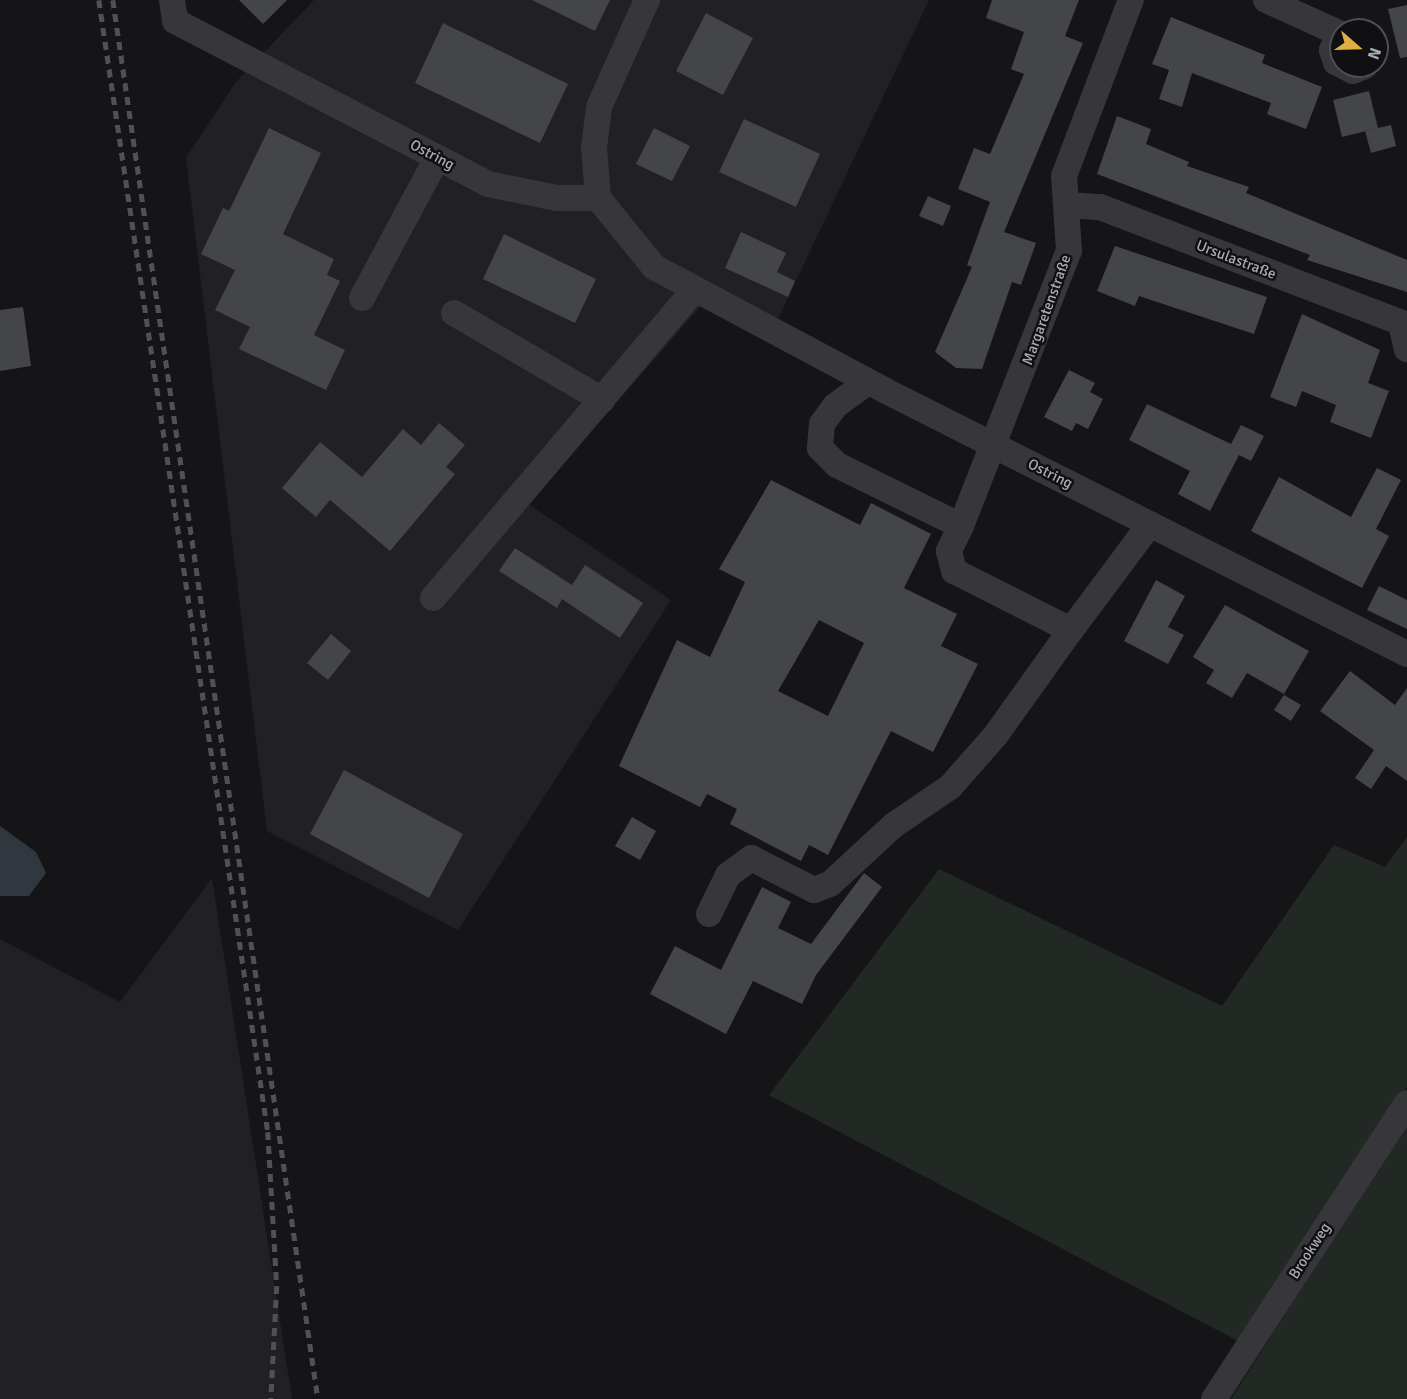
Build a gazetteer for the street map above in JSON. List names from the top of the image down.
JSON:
{
  "streets": {
    "street": [
      "Ostring",
      "Ursulastraße",
      "Margaretenstraße",
      "Brookweg"
    ]
  },
  "crossings": [
    ["Ostring", "Margaretenstraße"],
    ["Ursulastraße", "Margaretenstraße"]
  ],
  "north": "right"
}
